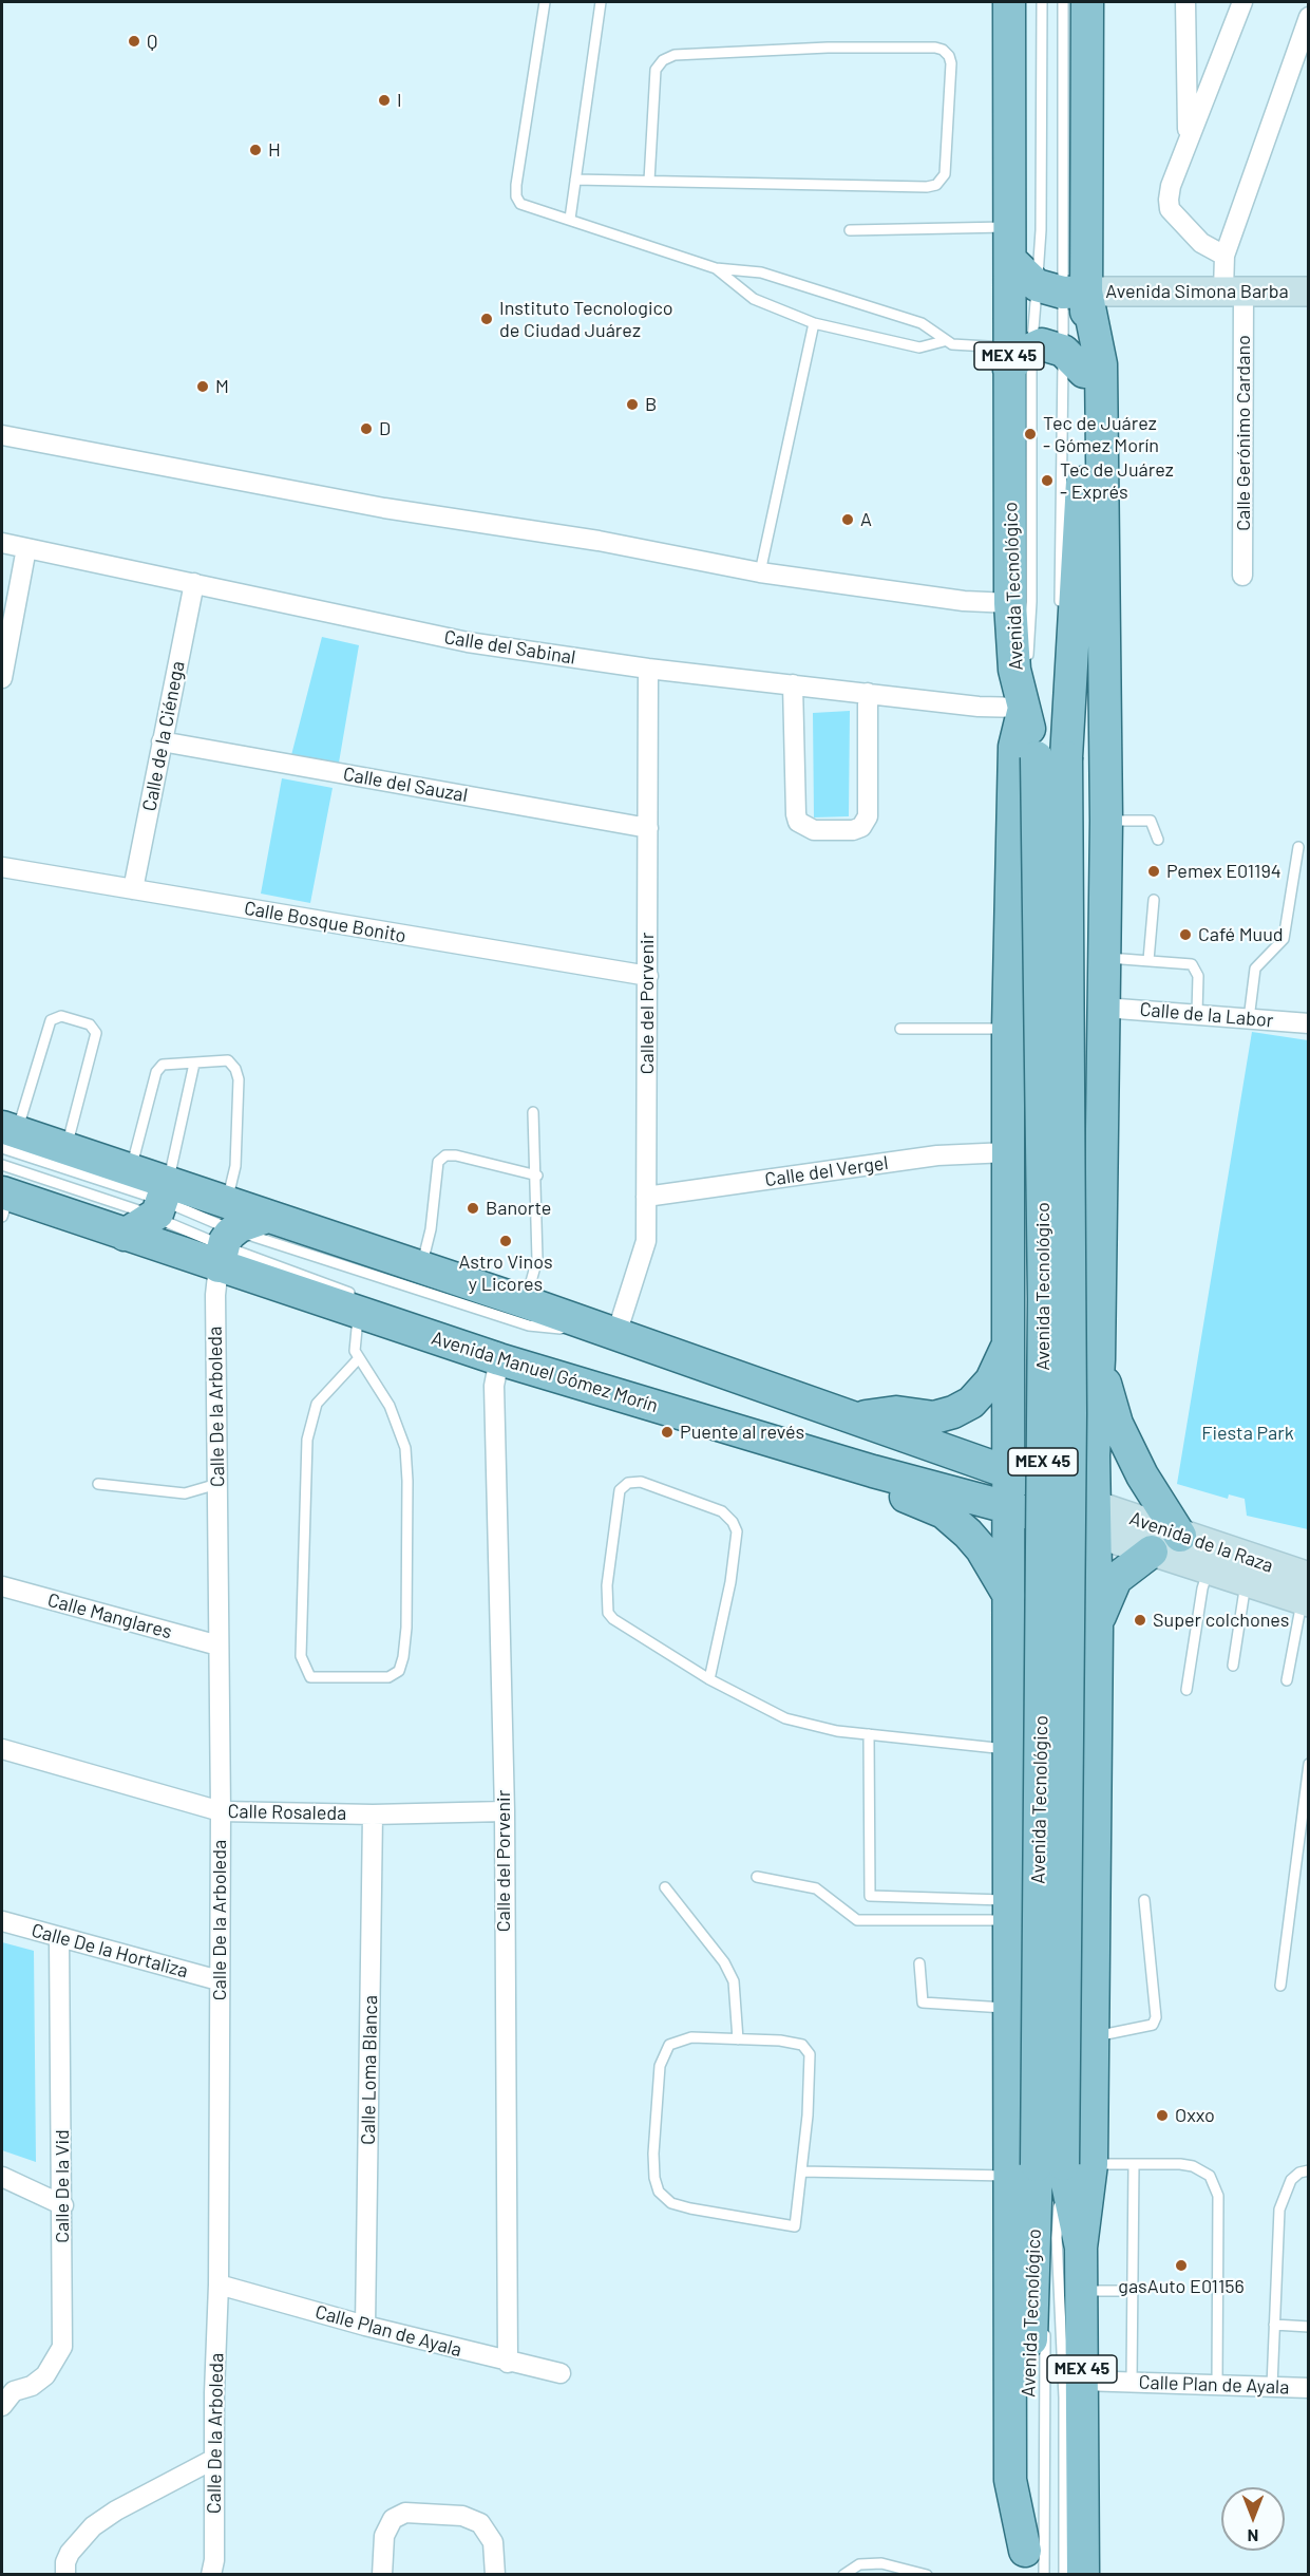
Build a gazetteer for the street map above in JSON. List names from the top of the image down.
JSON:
{
  "streets": {
    "main road": [
      "Avenida Simona Barba",
      "MEX 45",
      "Avenida Tecnológico",
      "Avenida Manuel Gómez Morín",
      "Avenida de la Raza"
    ],
    "street": [
      "Calle Gerónimo Cardano",
      "Calle del Sabinal",
      "Calle de la Ciénega",
      "Calle del Sauzal",
      "Calle Bosque Bonito",
      "Calle del Porvenir",
      "Calle de la Labor",
      "Calle del Vergel",
      "Calle De la Arboleda",
      "Calle Manglares",
      "Calle Rosaleda",
      "Calle De la Hortaliza",
      "Calle Loma Blanca",
      "Calle De la Vid",
      "Calle Plan de Ayala"
    ]
  },
  "crossings": [
    ["Avenida Simona Barba", "Calle Gerónimo Cardano"],
    ["Avenida Simona Barba", "Avenida Tecnológico"],
    ["Avenida Tecnológico", "Calle del Sabinal"],
    ["Avenida Tecnológico", "Calle Plan de Ayala"],
    ["Calle del Sabinal", "Calle de la Ciénega"],
    ["Calle del Sabinal", "Calle del Porvenir"],
    ["Calle de la Ciénega", "Calle del Sauzal"],
    ["Calle de la Ciénega", "Calle Bosque Bonito"],
    ["Calle del Sauzal", "Calle del Porvenir"],
    ["Calle Bosque Bonito", "Calle del Porvenir"],
    ["Calle del Porvenir", "Calle del Vergel"],
    ["Calle del Porvenir", "Avenida Manuel Gómez Morín"],
    ["Calle del Porvenir", "Calle Rosaleda"],
    ["Calle del Porvenir", "Calle Plan de Ayala"],
    ["Avenida Manuel Gómez Morín", "Calle De la Arboleda"],
    ["Avenida Manuel Gómez Morín", "Avenida de la Raza"],
    ["Calle De la Arboleda", "Calle Manglares"],
    ["Calle De la Arboleda", "Calle Rosaleda"],
    ["Calle De la Arboleda", "Calle De la Hortaliza"],
    ["Calle De la Arboleda", "Calle Plan de Ayala"],
    ["Calle Rosaleda", "Calle Loma Blanca"],
    ["Calle De la Hortaliza", "Calle De la Vid"],
    ["Calle Loma Blanca", "Calle Plan de Ayala"]
  ],
  "parks": ["Fiesta Park"],
  "places": [
    "Q",
    "I",
    "H",
    "Instituto Tecnologico de Ciudad Juárez",
    "M",
    "B",
    "D",
    "Tec de Juárez - Gómez Morín",
    "Tec de Juárez - Exprés",
    "A",
    "Pemex E01194",
    "Café Muud",
    "Banorte",
    "Astro Vinos y Licores",
    "Puente al revés",
    "Super colchones",
    "Oxxo",
    "gasAuto E01156"
  ],
  "north": "bottom"
}
